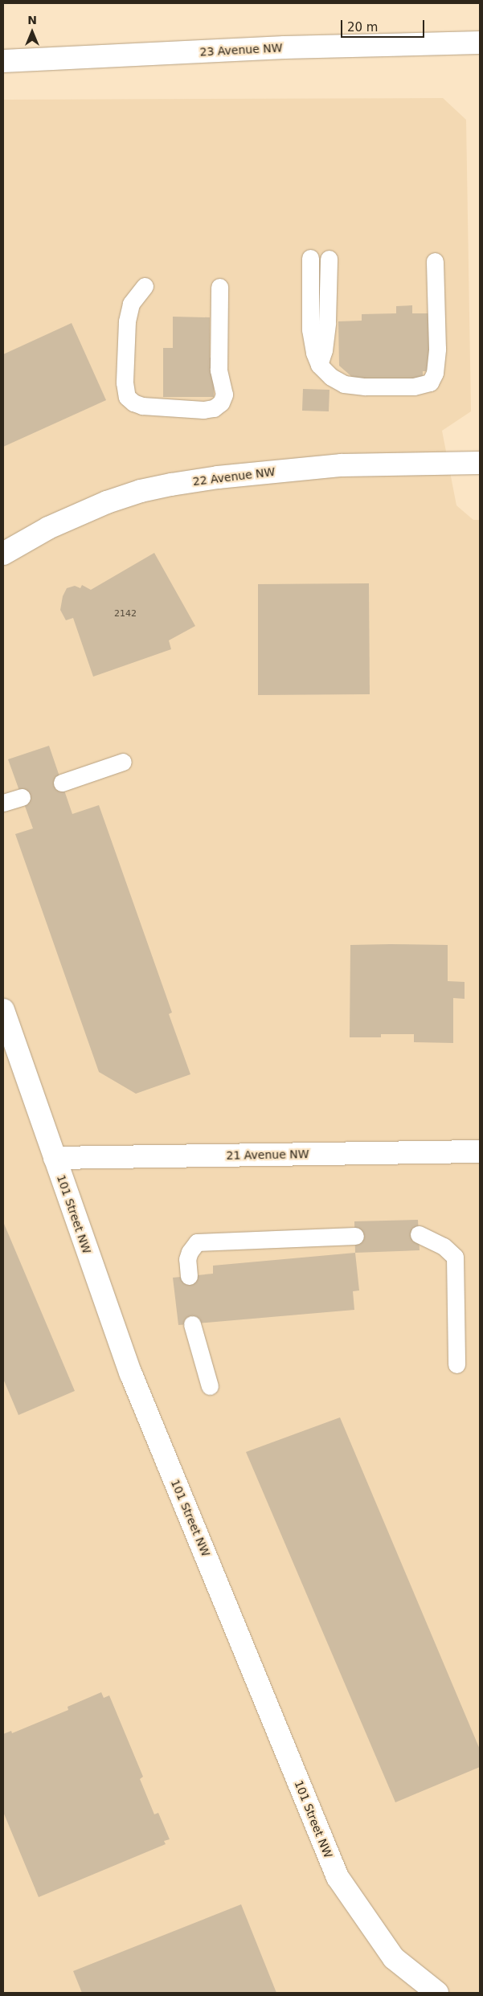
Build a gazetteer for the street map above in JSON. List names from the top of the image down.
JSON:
{
  "streets": {
    "street": [
      "23 Avenue NW",
      "22 Avenue NW",
      "21 Avenue NW",
      "101 Street NW"
    ]
  },
  "crossings": [
    ["21 Avenue NW", "101 Street NW"]
  ],
  "house_numbers": ["2142"],
  "scale_bar": "20 m",
  "north": "top"
}
